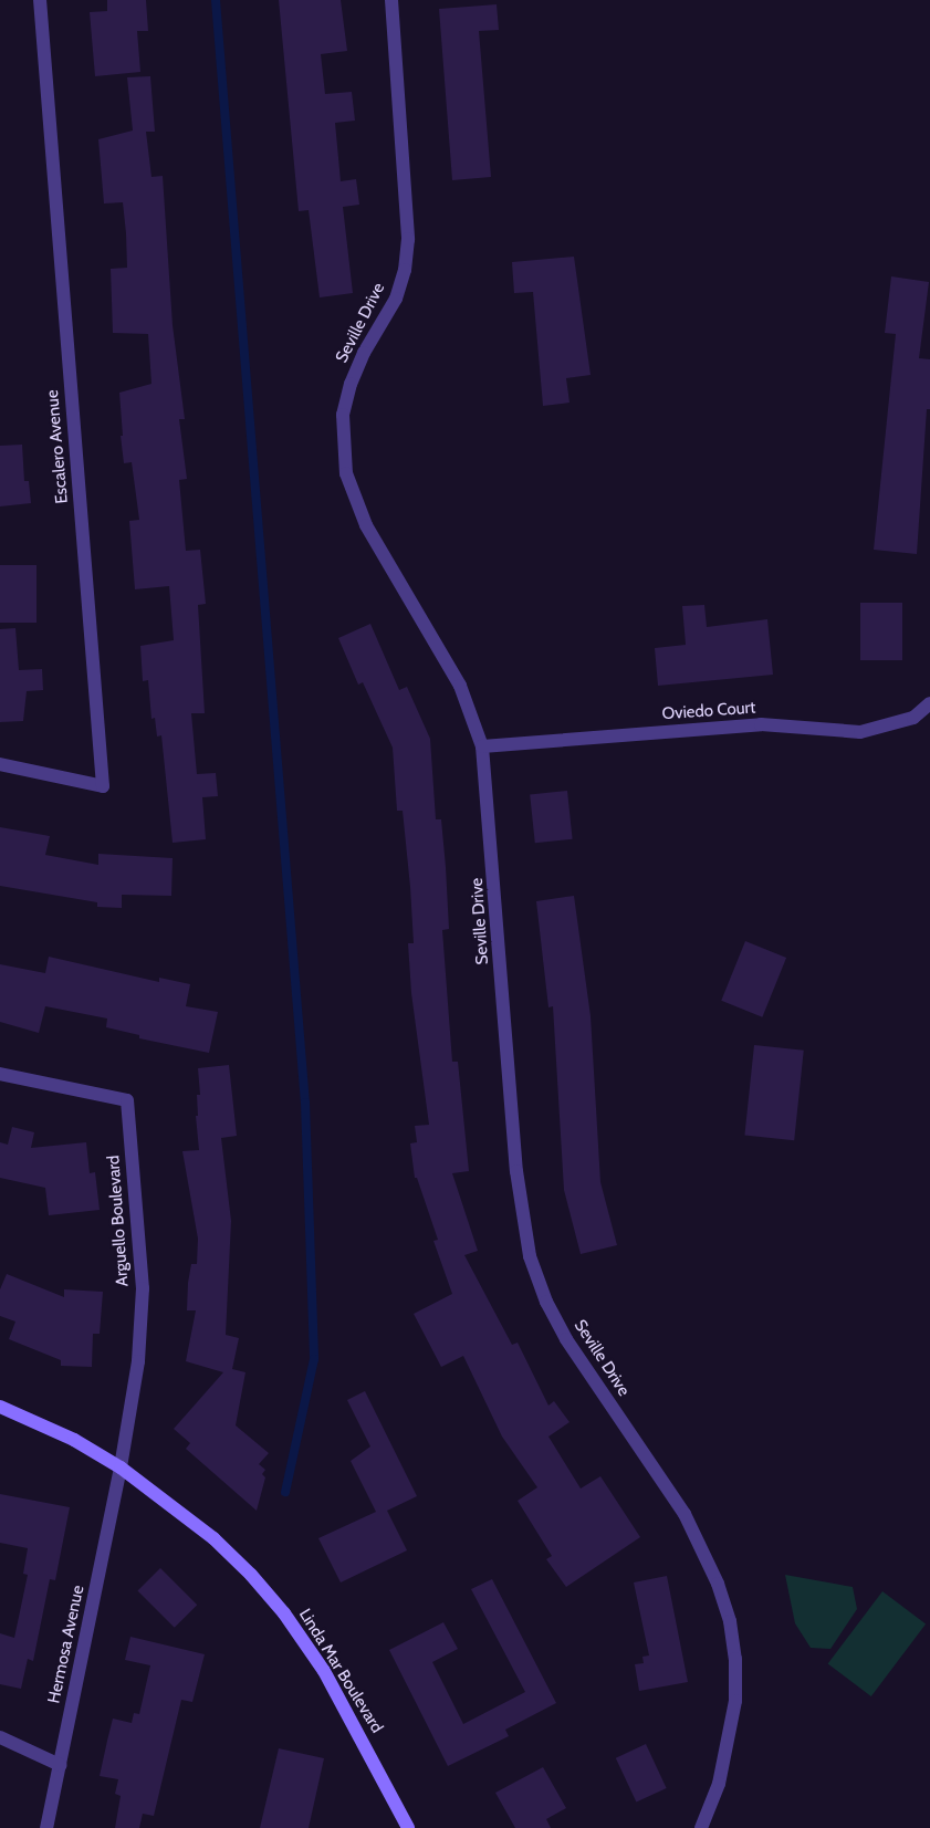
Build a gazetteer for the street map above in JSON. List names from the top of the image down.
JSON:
{
  "streets": {
    "street": [
      "Seville Drive",
      "Escalero Avenue",
      "Oviedo Court",
      "Arguello Boulevard",
      "Hermosa Avenue",
      "Linda Mar Boulevard"
    ]
  },
  "crossings": [
    ["Seville Drive", "Oviedo Court"],
    ["Arguello Boulevard", "Hermosa Avenue"],
    ["Arguello Boulevard", "Linda Mar Boulevard"],
    ["Hermosa Avenue", "Linda Mar Boulevard"]
  ]
}
